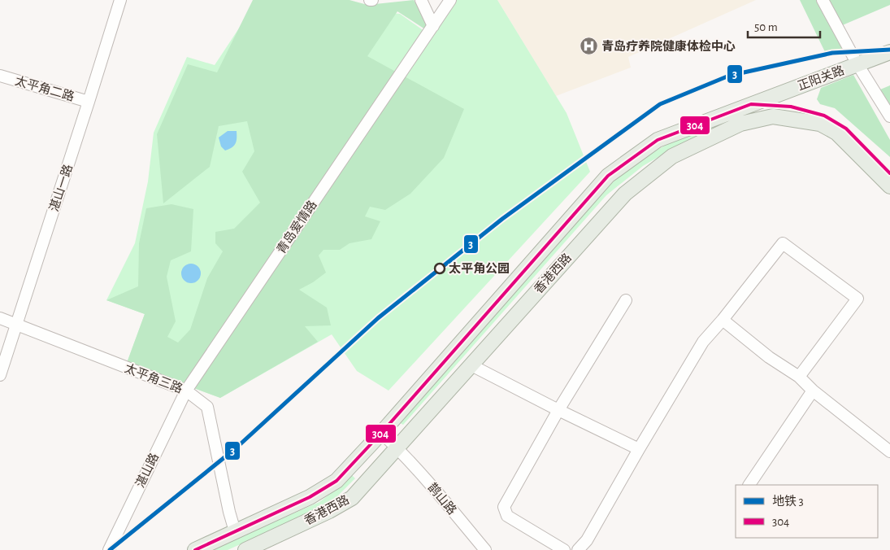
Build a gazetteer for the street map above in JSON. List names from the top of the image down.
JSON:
{
  "streets": {
    "main road": ["正阳关路", "香港西路"],
    "street": [
      "太平角二路",
      "湛山一路",
      "青岛爱情路",
      "太平角三路",
      "湛山路",
      "鹊山路"
    ]
  },
  "crossings": [
    ["正阳关路", "香港西路"],
    ["太平角二路", "湛山一路"],
    ["湛山一路", "太平角三路"],
    ["青岛爱情路", "太平角三路"],
    ["青岛爱情路", "湛山路"],
    ["香港西路", "太平角三路"],
    ["香港西路", "鹊山路"],
    ["太平角三路", "湛山路"]
  ],
  "places": {
    "hospital": ["青岛疗养院健康体检中心"],
    "other": ["太平角公园"]
  },
  "lines": ["metro line 3", "transit line 304"],
  "legend": ["地铁 3", "304"],
  "scale_bar": "50 m"
}
